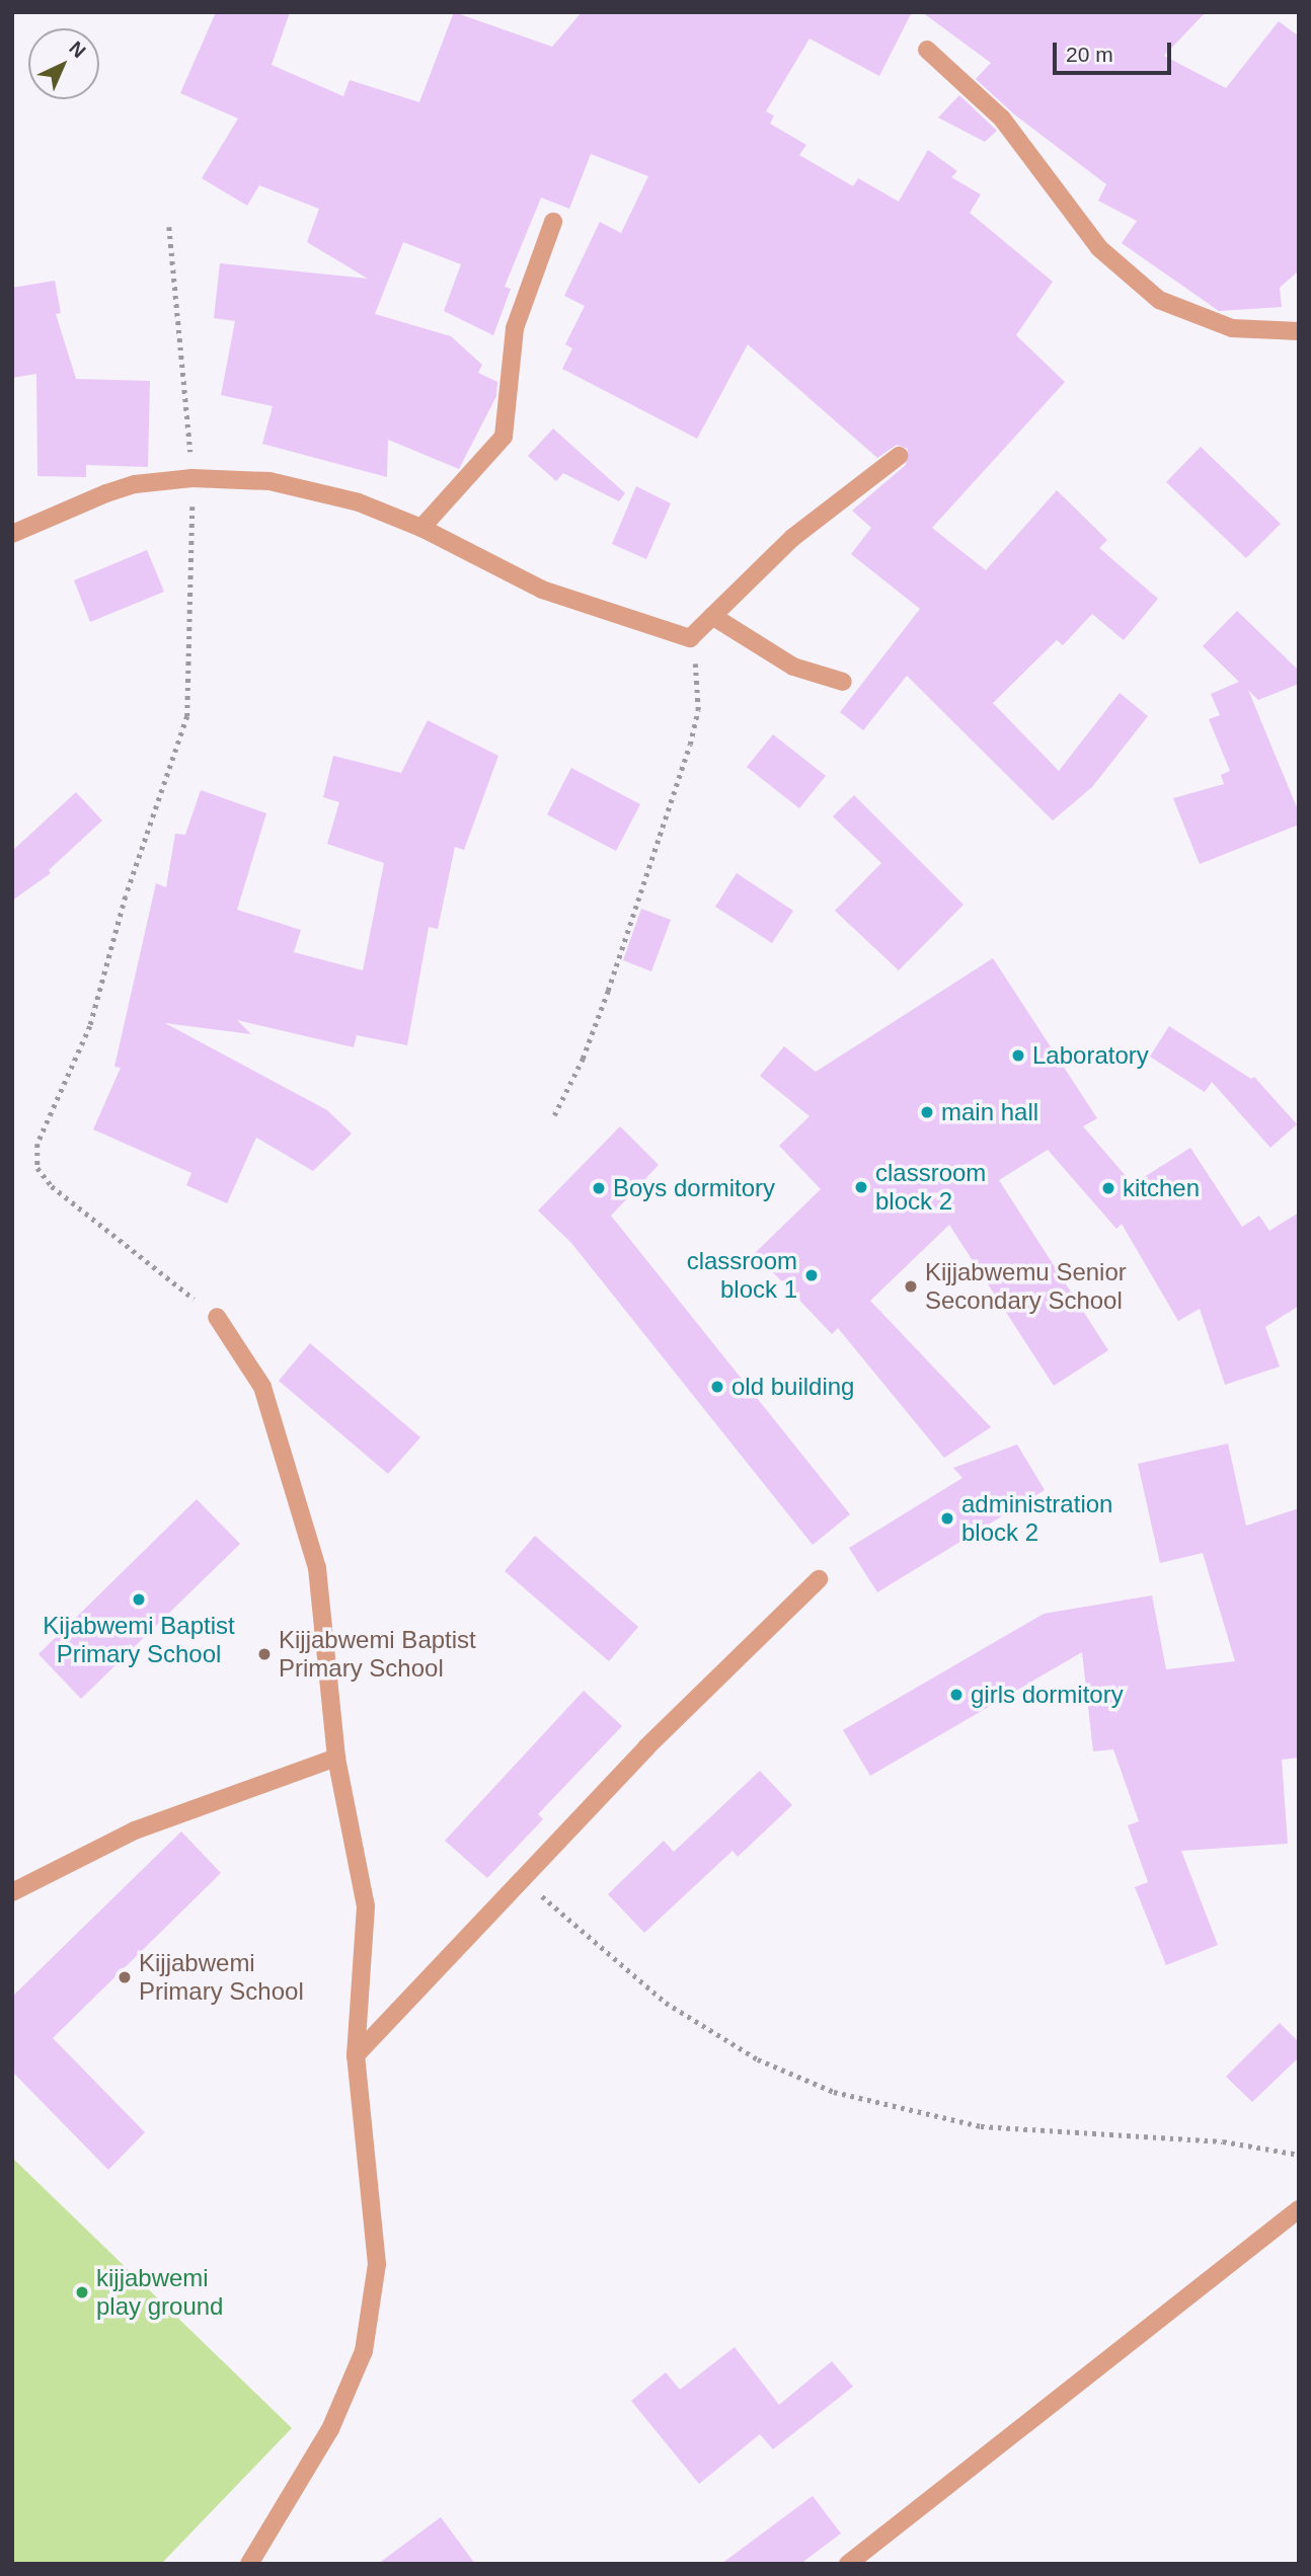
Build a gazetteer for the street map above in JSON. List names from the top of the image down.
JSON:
{
  "places": [
    "Laboratory",
    "main hall",
    "classroom block 2",
    "Boys dormitory",
    "kitchen",
    "classroom block 1",
    "Kijjabwemu Senior Secondary School",
    "old building",
    "administration block 2",
    "Kijabwemi Baptist Primary School",
    "Kijjabwemi Baptist Primary School",
    "girls dormitory",
    "Kijjabwemi Primary School",
    "kijjabwemi play ground"
  ],
  "scale_bar": "20 m",
  "north": "top right"
}
